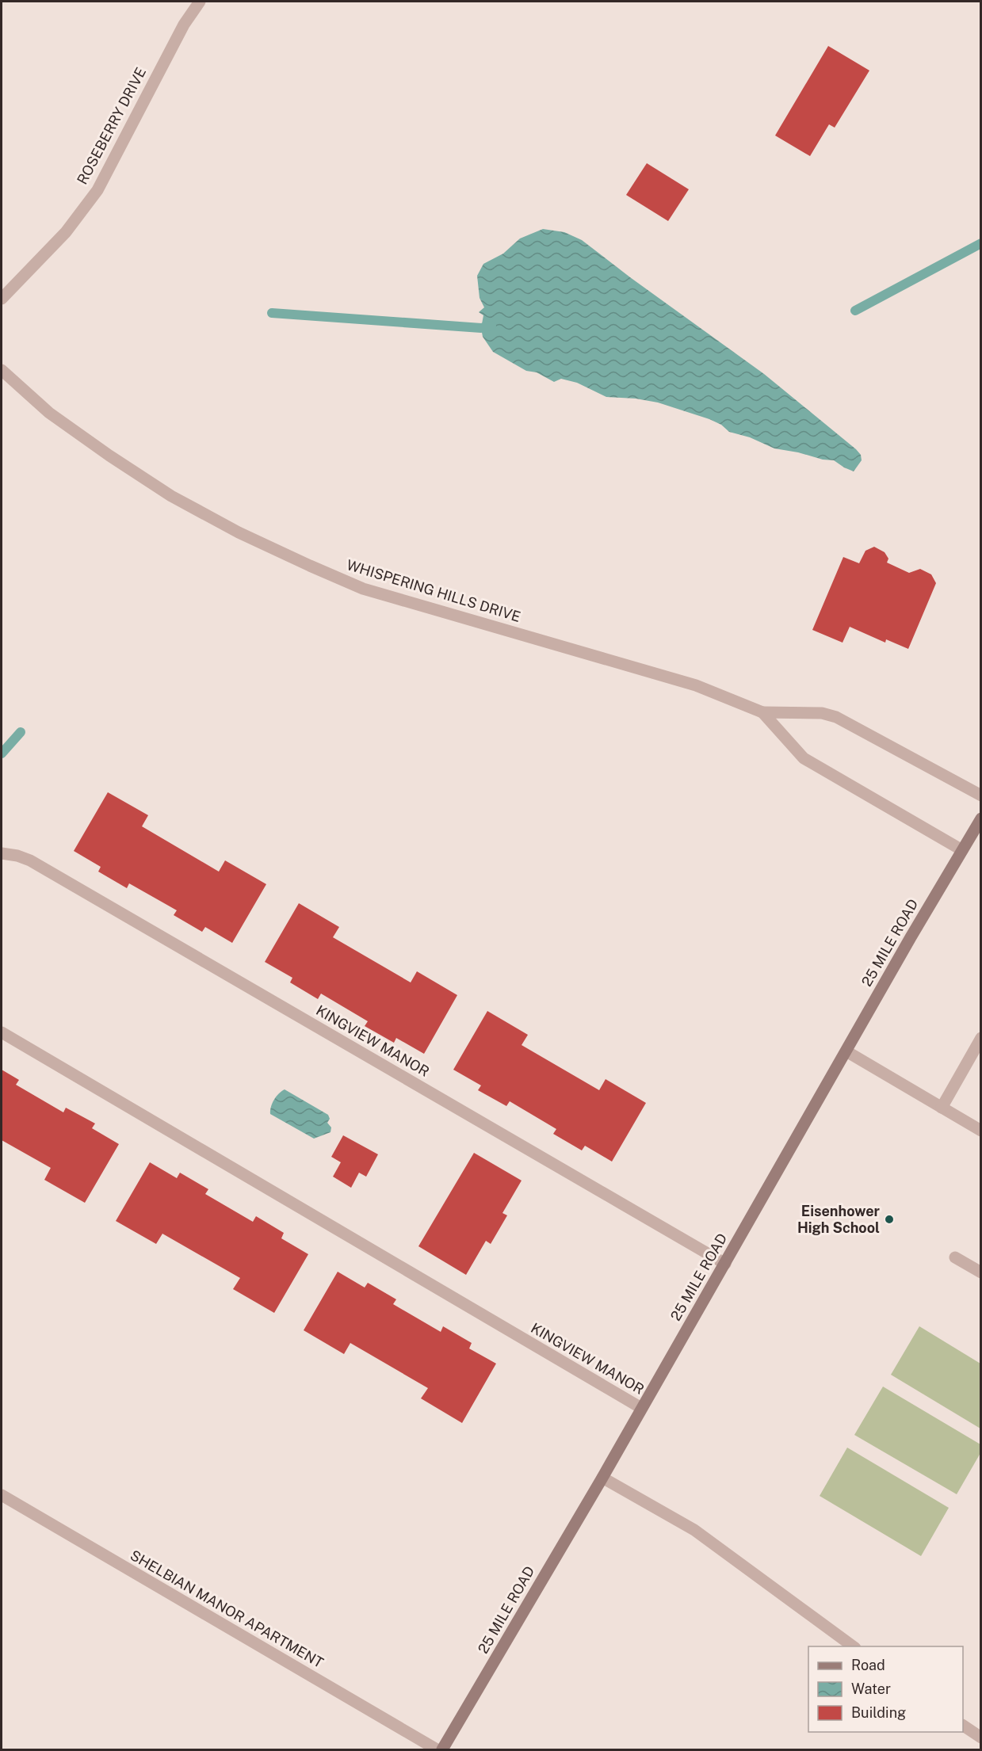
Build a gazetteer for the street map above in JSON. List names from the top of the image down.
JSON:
{
  "streets": {
    "street": [
      "ROSEBERRY DRIVE",
      "WHISPERING HILLS DRIVE",
      "25 MILE ROAD",
      "KINGVIEW MANOR",
      "SHELBIAN MANOR APARTMENT"
    ]
  },
  "crossings": [
    ["WHISPERING HILLS DRIVE", "25 MILE ROAD"],
    ["25 MILE ROAD", "KINGVIEW MANOR"]
  ],
  "places": ["Eisenhower High School"],
  "legend": ["Road", "Water", "Building"]
}
